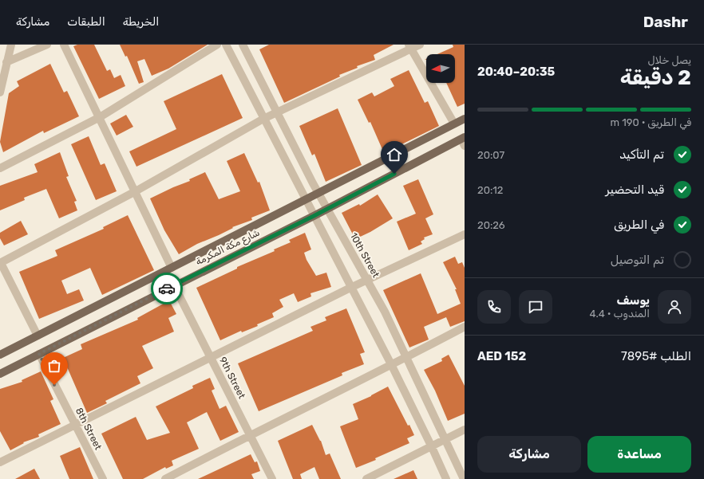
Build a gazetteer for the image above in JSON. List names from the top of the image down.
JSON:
{
  "streets": {
    "main road": ["شارع مكة المكرمة"],
    "street": ["10th Street", "9th Street", "8th Street"]
  },
  "crossings": [
    ["شارع مكة المكرمة", "10th Street"],
    ["شارع مكة المكرمة", "9th Street"],
    ["شارع مكة المكرمة", "8th Street"]
  ],
  "north": "left",
  "page": {
    "header": "Dashr",
    "nav": ["الخريطة", "الطبقات", "مشاركة"],
    "heading": ["2 دقيقة", "يصل خلال", "20:35–20:40"],
    "panel": [
      "يوسف",
      "المندوب · 4.4",
      "الطلب #7895",
      "AED 152"
    ],
    "bar": "في الطريق · 190 m",
    "list": [
      ["تم التأكيد", "20:07"],
      ["قيد التحضير", "20:12"],
      ["في الطريق", "20:26"],
      "تم التوصيل"
    ],
    "buttons": ["مساعدة", "مشاركة"]
  }
}
